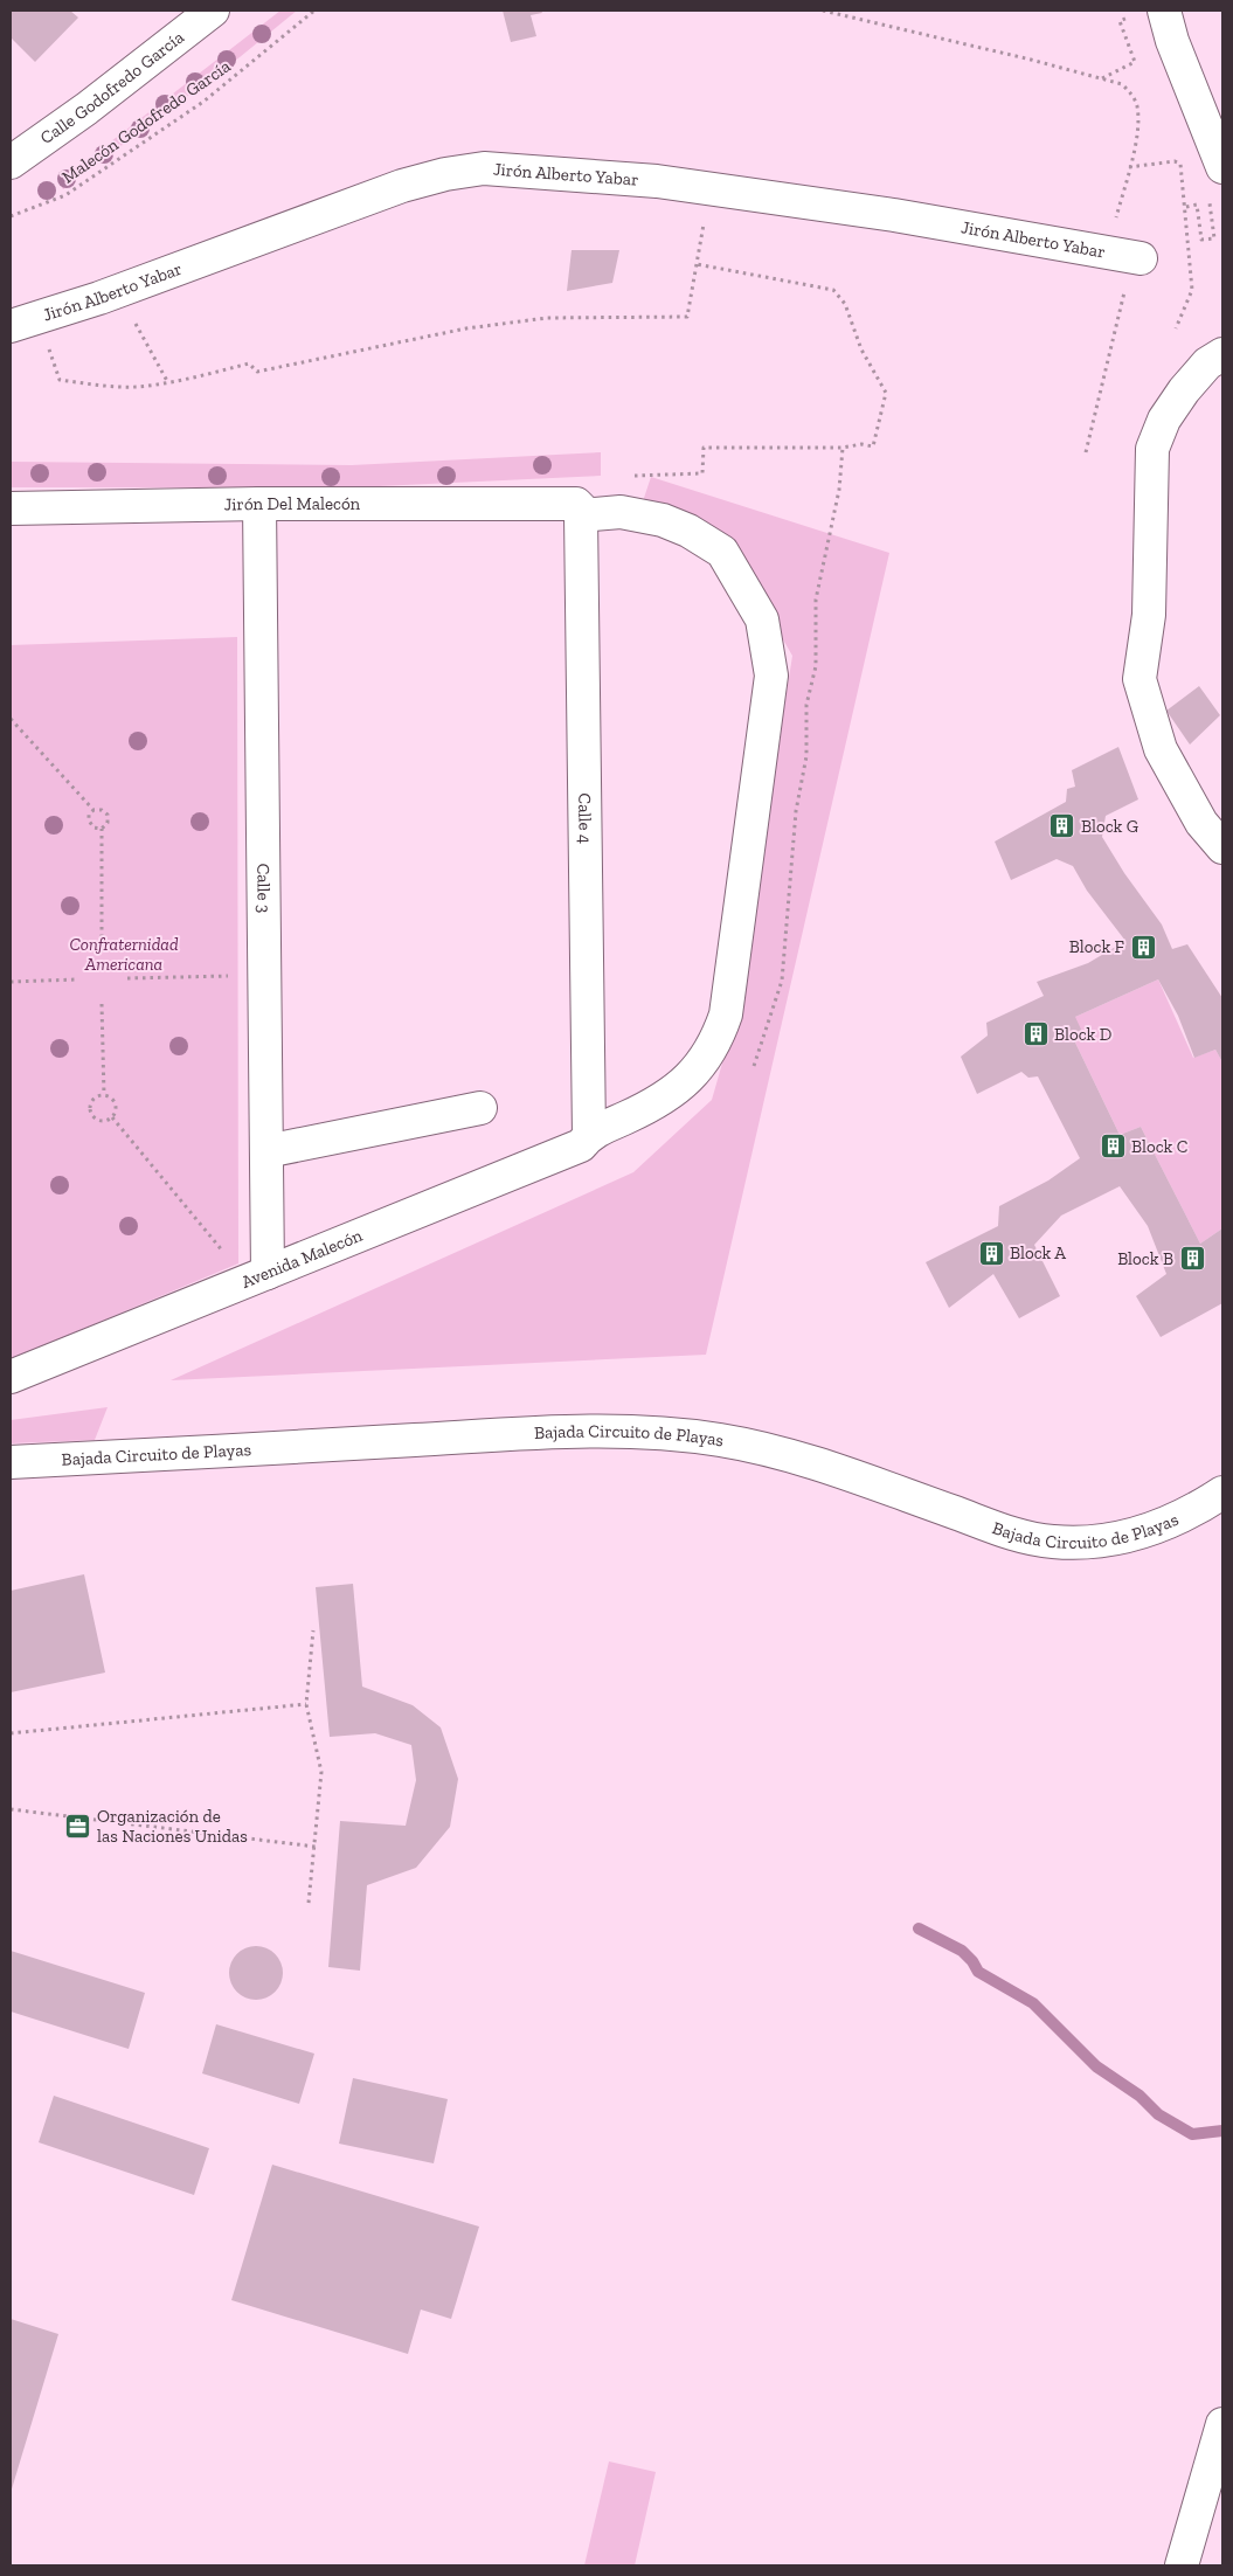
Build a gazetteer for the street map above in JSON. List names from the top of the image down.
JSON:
{
  "streets": {
    "main road": [
      "Calle Godofredo García",
      "Jirón Alberto Yabar",
      "Jirón Del Malecón",
      "Calle 4",
      "Calle 3",
      "Avenida Malecón",
      "Bajada Circuito de Playas"
    ],
    "path": ["Malecón Godofredo García"]
  },
  "crossings": [
    ["Jirón Del Malecón", "Calle 4"],
    ["Jirón Del Malecón", "Calle 3"],
    ["Jirón Del Malecón", "Avenida Malecón"],
    ["Calle 4", "Avenida Malecón"],
    ["Calle 3", "Avenida Malecón"]
  ],
  "parks": ["Confraternidad Americana"],
  "places": {
    "building": [
      "Block G",
      "Block F",
      "Block D",
      "Block C",
      "Block A",
      "Block B"
    ],
    "office": ["Organización de las Naciones Unidas"]
  }
}
